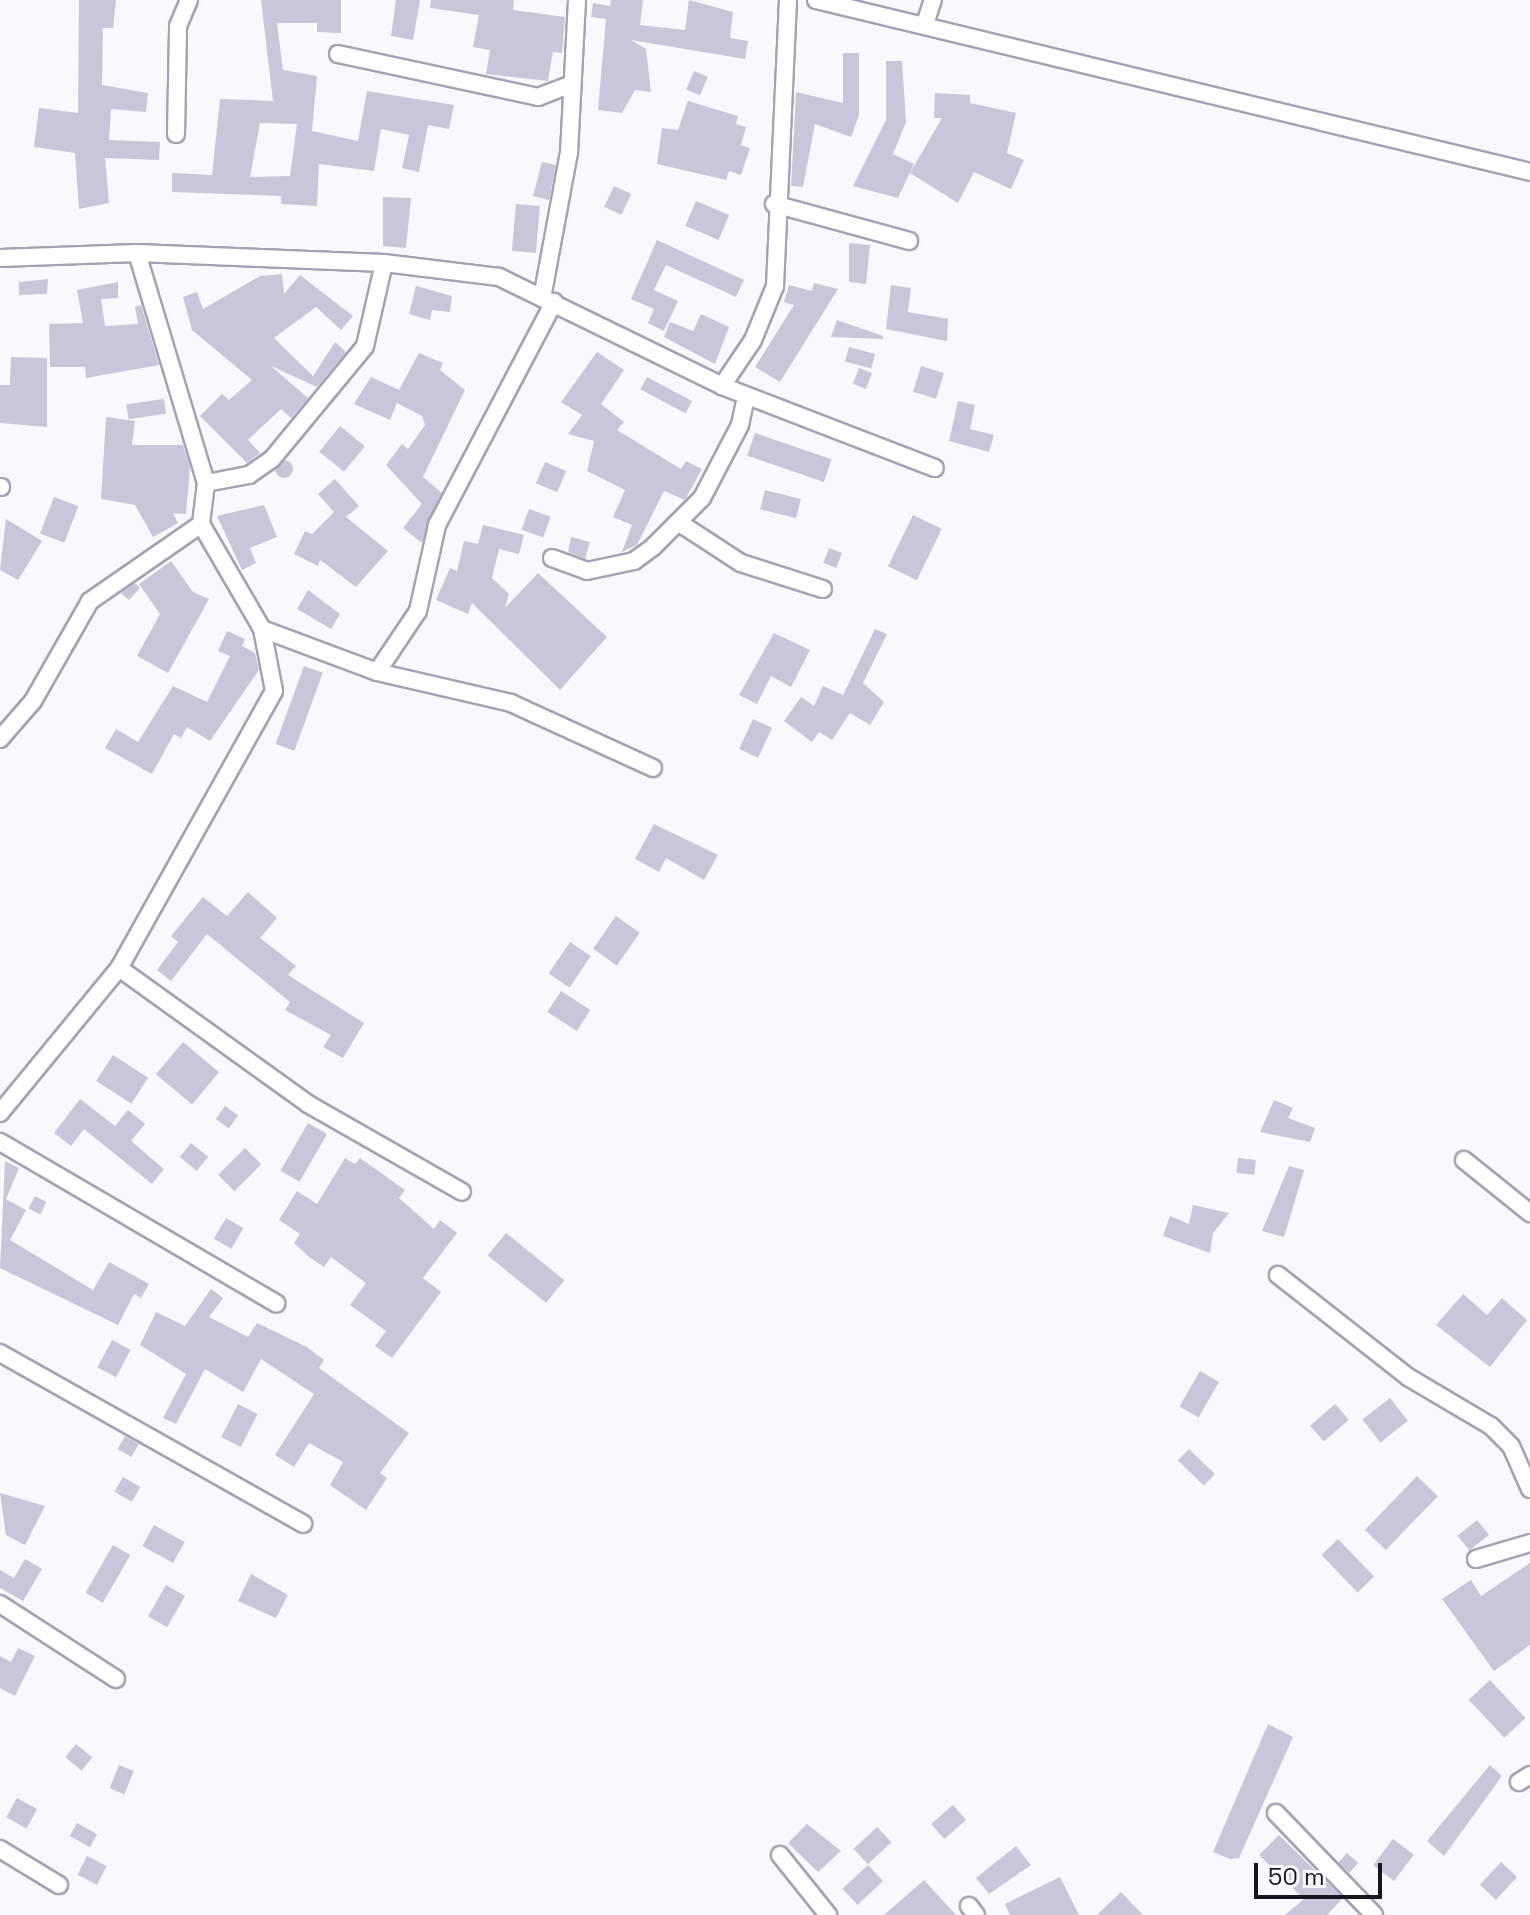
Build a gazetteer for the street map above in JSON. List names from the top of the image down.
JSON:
{
  "scale_bar": "50 m"
}
